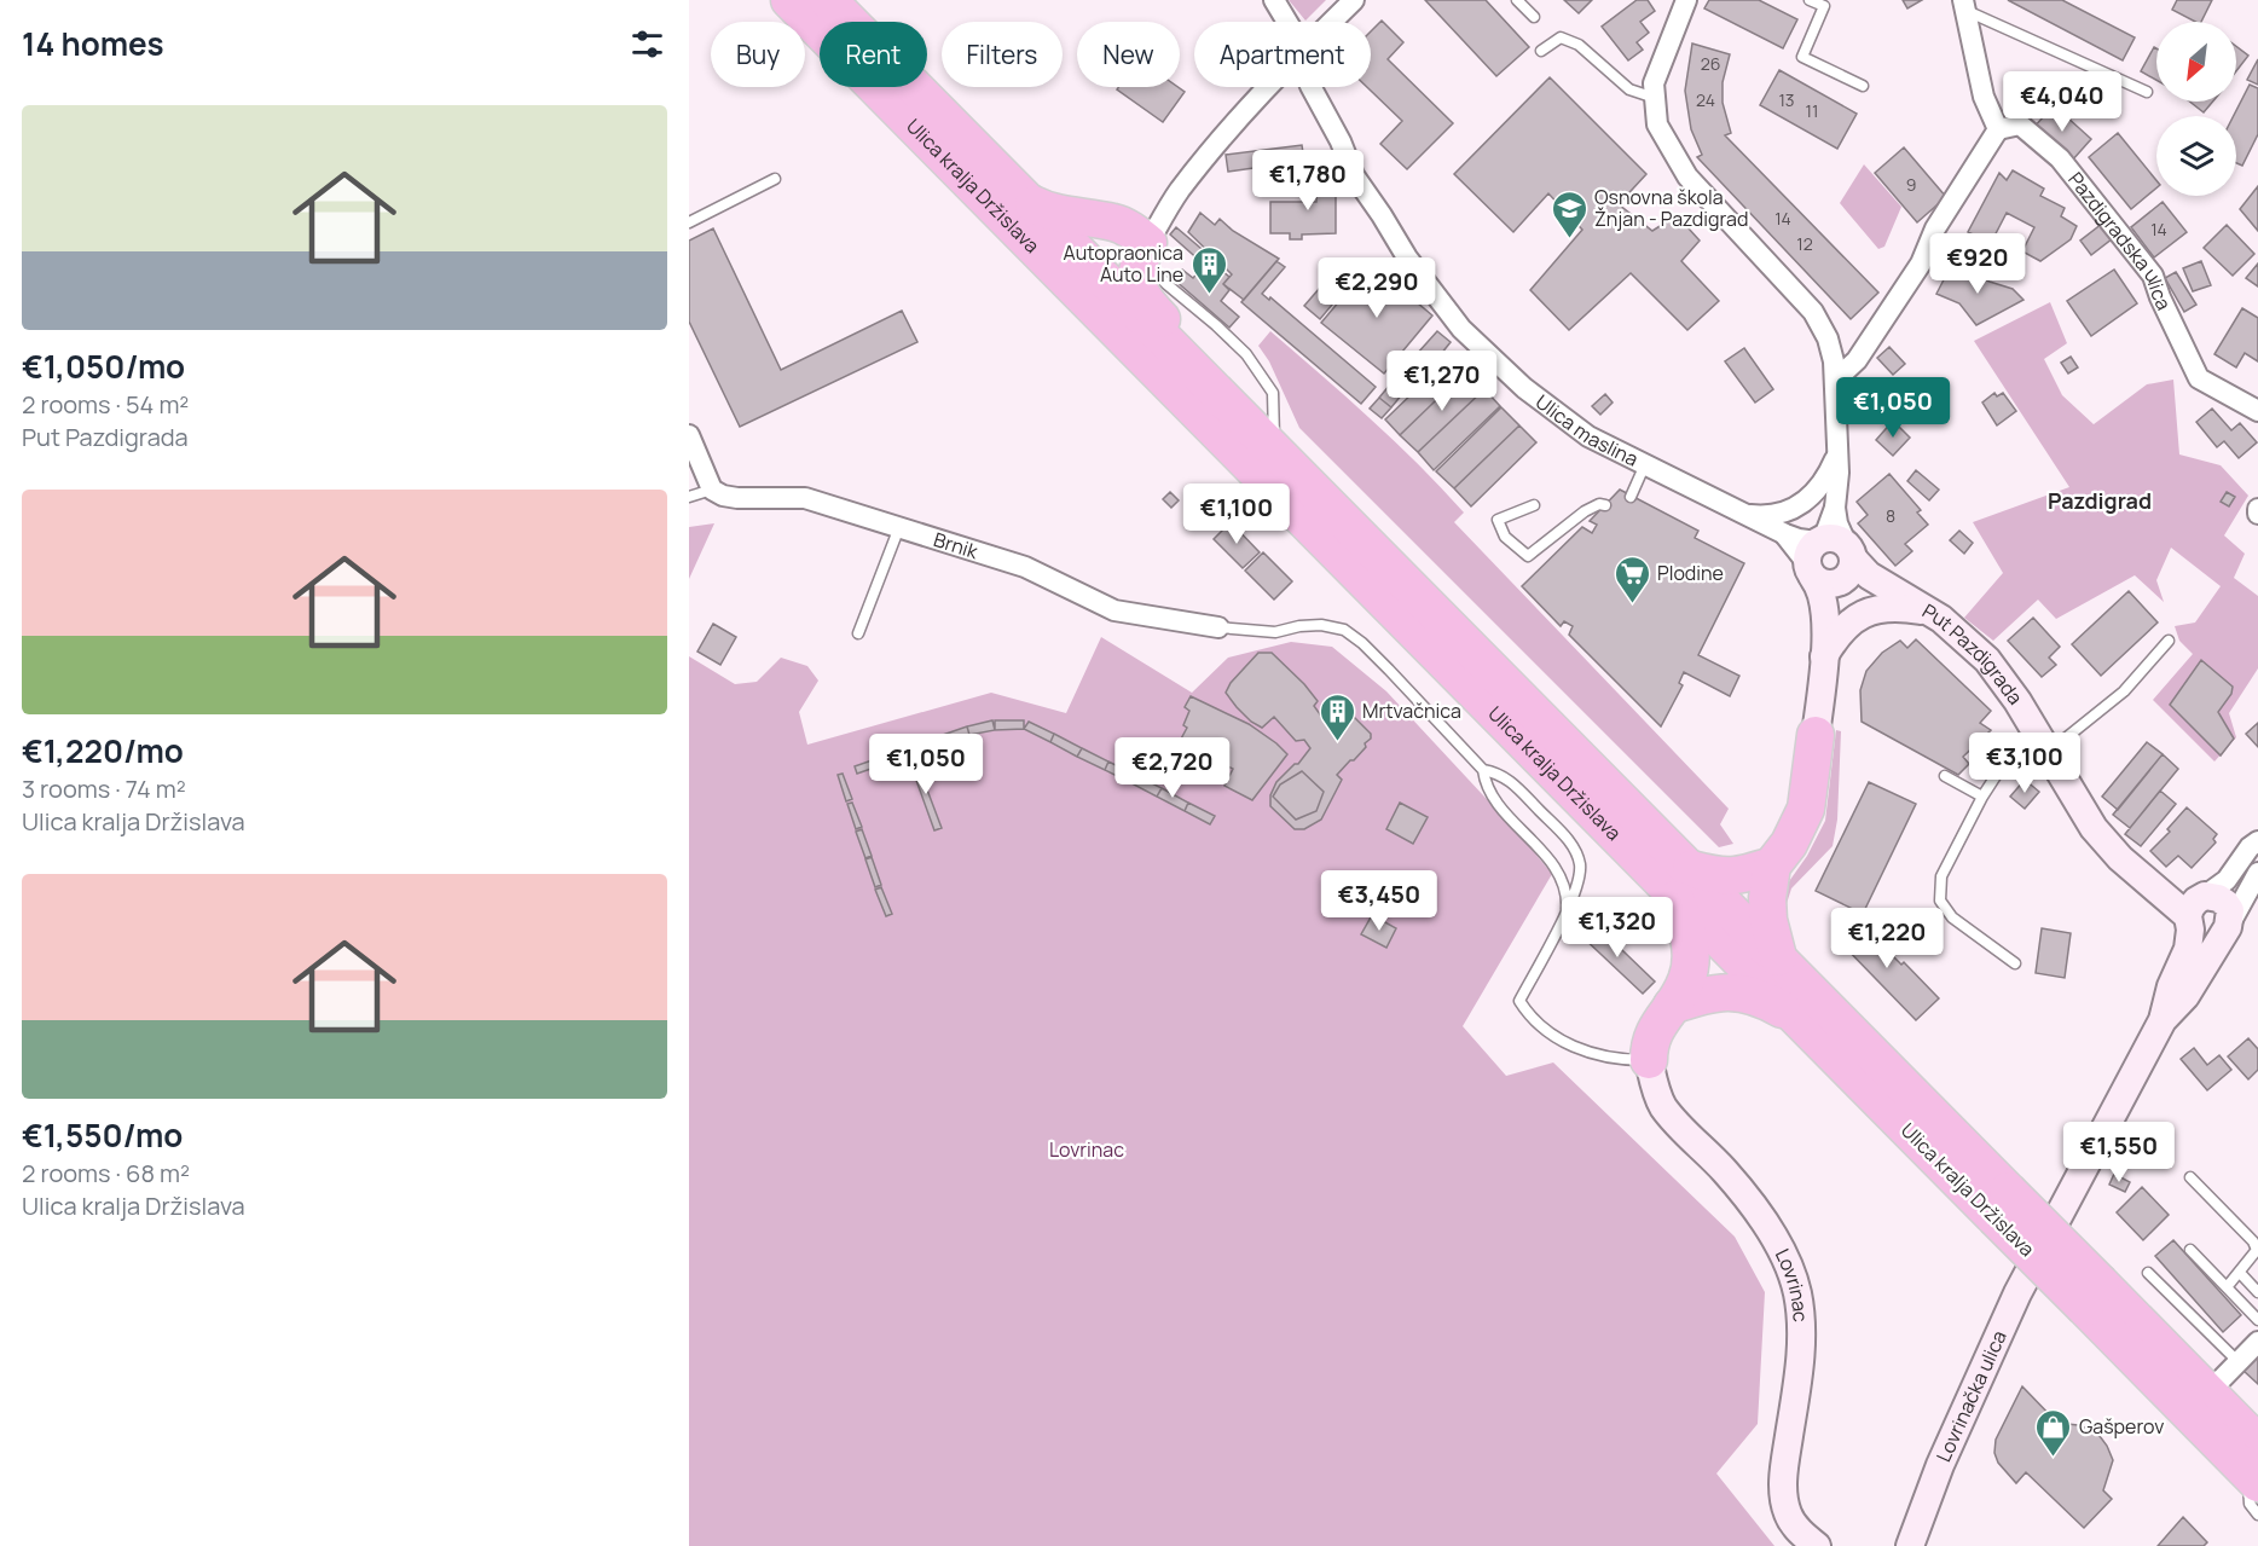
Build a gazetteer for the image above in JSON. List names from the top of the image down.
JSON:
{
  "streets": {
    "highway": ["Ulica kralja Držislava"],
    "street": [
      "Pazdigradska ulica",
      "Ulica maslina",
      "Brnik",
      "Put Pazdigrada",
      "Lovrinac",
      "Lovrinačka ulica"
    ]
  },
  "crossings": [
    ["Ulica maslina", "Put Pazdigrada"]
  ],
  "districts": ["Pazdigrad"],
  "parks": ["Lovrinac"],
  "places": {
    "school or university": ["Osnovna škola Žnjan - Pazdigrad"],
    "building": ["Autopraonica Auto Line", "Mrtvačnica"],
    "supermarket": ["Plodine"],
    "shop": ["Gašperov"]
  },
  "house_numbers": [
    "26",
    "24",
    "13",
    "11",
    "9",
    "14",
    "14",
    "12",
    "8"
  ],
  "north": "bottom left",
  "page": {
    "heading": "14 homes",
    "chip": [
      "Buy",
      "Rent",
      "Filters",
      "New",
      "Apartment"
    ],
    "price": [
      "€4,040",
      "€1,780",
      "€920",
      "€2,290",
      "€1,270",
      "€1,050",
      "€1,100",
      "€3,100",
      "€1,050",
      "€2,720",
      "€3,450",
      "€1,320",
      "€1,220",
      "€1,550"
    ],
    "list": [
      {
        "name": "€1,050/mo",
        "note": "2 rooms · 54 m² · Put Pazdigrada"
      },
      {
        "name": "€1,220/mo",
        "note": "3 rooms · 74 m² · Ulica kralja Držislava"
      },
      {
        "name": "€1,550/mo",
        "note": "2 rooms · 68 m² · Ulica kralja Držislava"
      }
    ]
  }
}
